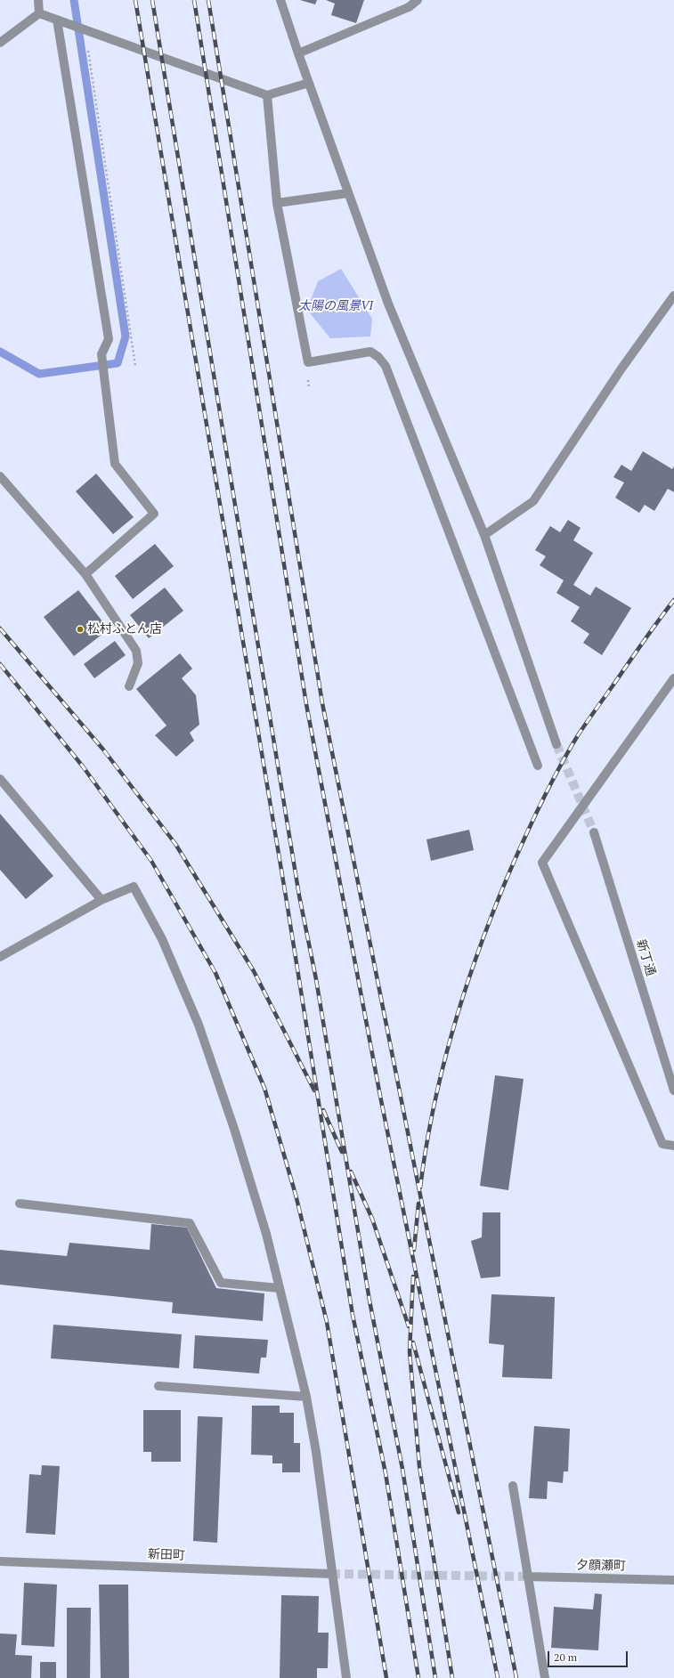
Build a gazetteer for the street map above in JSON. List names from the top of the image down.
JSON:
{
  "streets": {
    "street": ["新丁通", "新田町", "夕顔瀬町"]
  },
  "parks": ["太陽の風景VI"],
  "places": ["松村ふとん店"],
  "scale_bar": "20 m"
}
